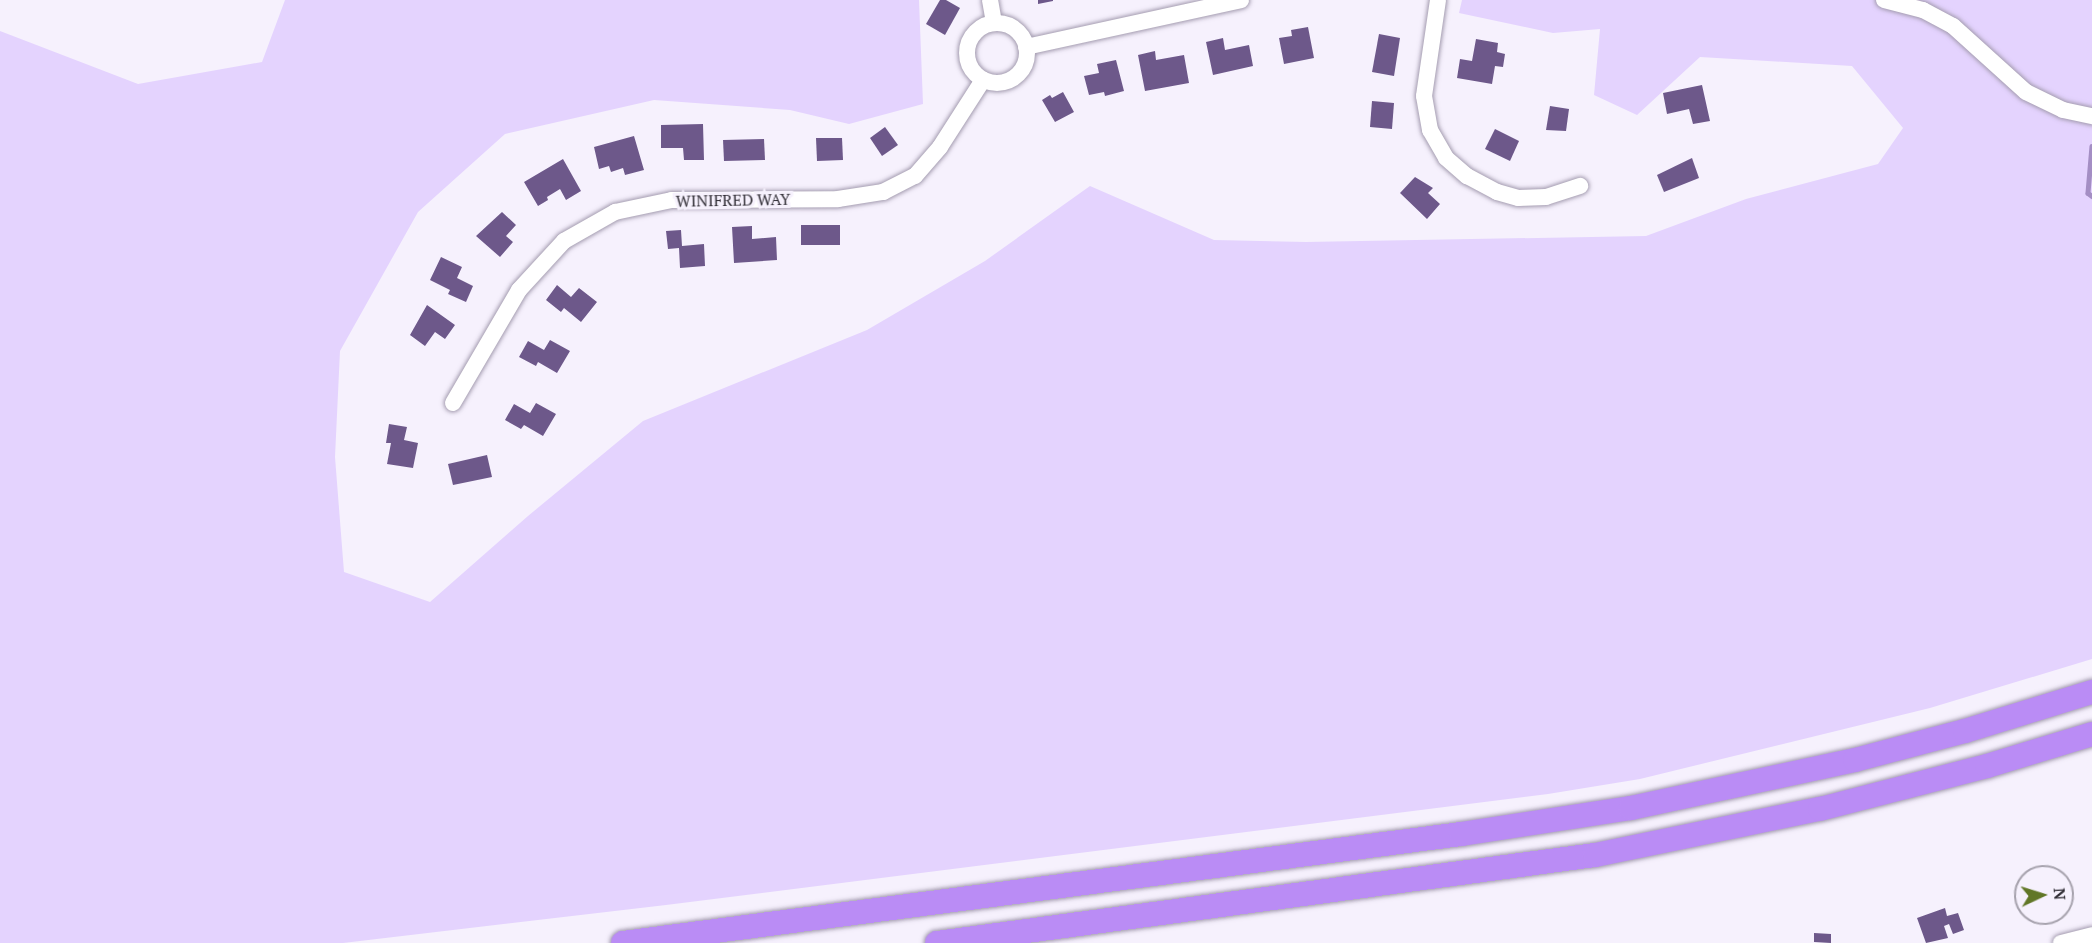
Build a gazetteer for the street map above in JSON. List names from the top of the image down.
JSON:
{
  "streets": {
    "street": ["WINIFRED WAY"]
  },
  "north": "right"
}
